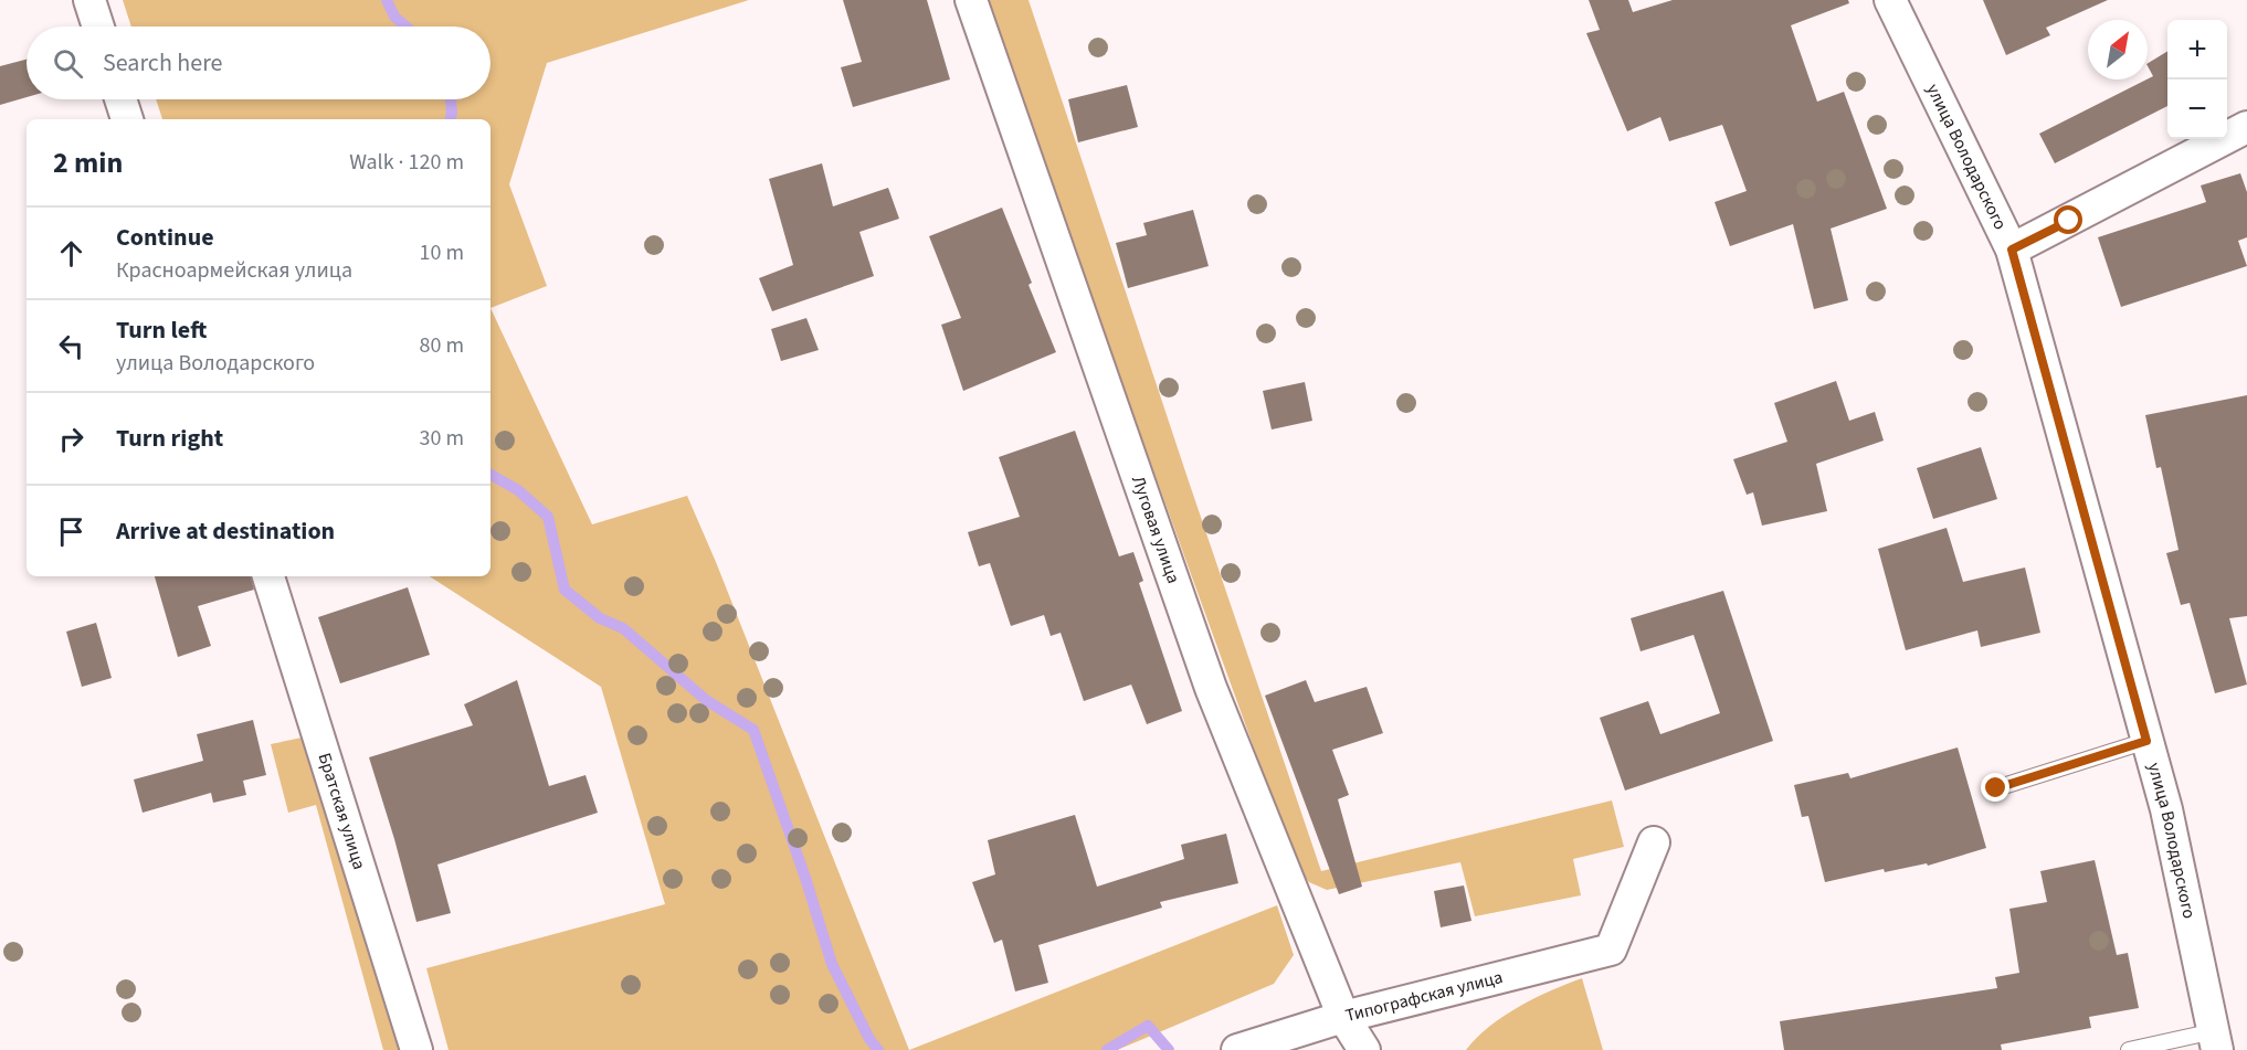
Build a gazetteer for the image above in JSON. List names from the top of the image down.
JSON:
{
  "streets": {
    "street": [
      "улица Володарского",
      "Луговая улица",
      "Братская улица",
      "Типографская улица"
    ]
  },
  "crossings": [
    ["Луговая улица", "Типографская улица"]
  ],
  "north": "top right",
  "page": {
    "map_buttons": ["+", "−"],
    "search": "Search here",
    "heading": ["2 min", "Walk · 120 m"],
    "list": [
      ["Continue", "Красноармейская улица", "10 m"],
      ["Turn left", "улица Володарского", "80 m"],
      ["Turn right", "30 m"],
      "Arrive at destination"
    ]
  }
}
